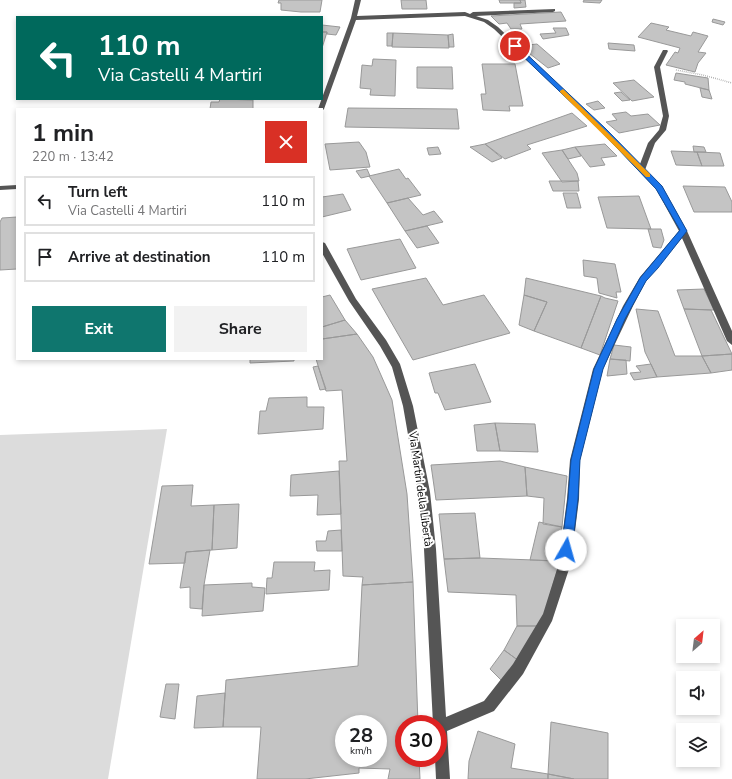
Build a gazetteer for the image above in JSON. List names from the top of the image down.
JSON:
{
  "streets": {
    "street": ["Via Martiri della Libertà"]
  },
  "north": "top right",
  "page": {
    "turn": ["110 m", "Via Castelli 4 Martiri"],
    "heading": ["1 min", "220 m · 13:42"],
    "list": [
      {
        "name": "Turn left",
        "note": "Via Castelli 4 Martiri",
        "value": "110 m"
      },
      {
        "name": "Arrive at destination",
        "value": "110 m"
      }
    ],
    "buttons": ["Exit", "Share"],
    "speed": "28 km/h",
    "limit": "30"
  }
}
